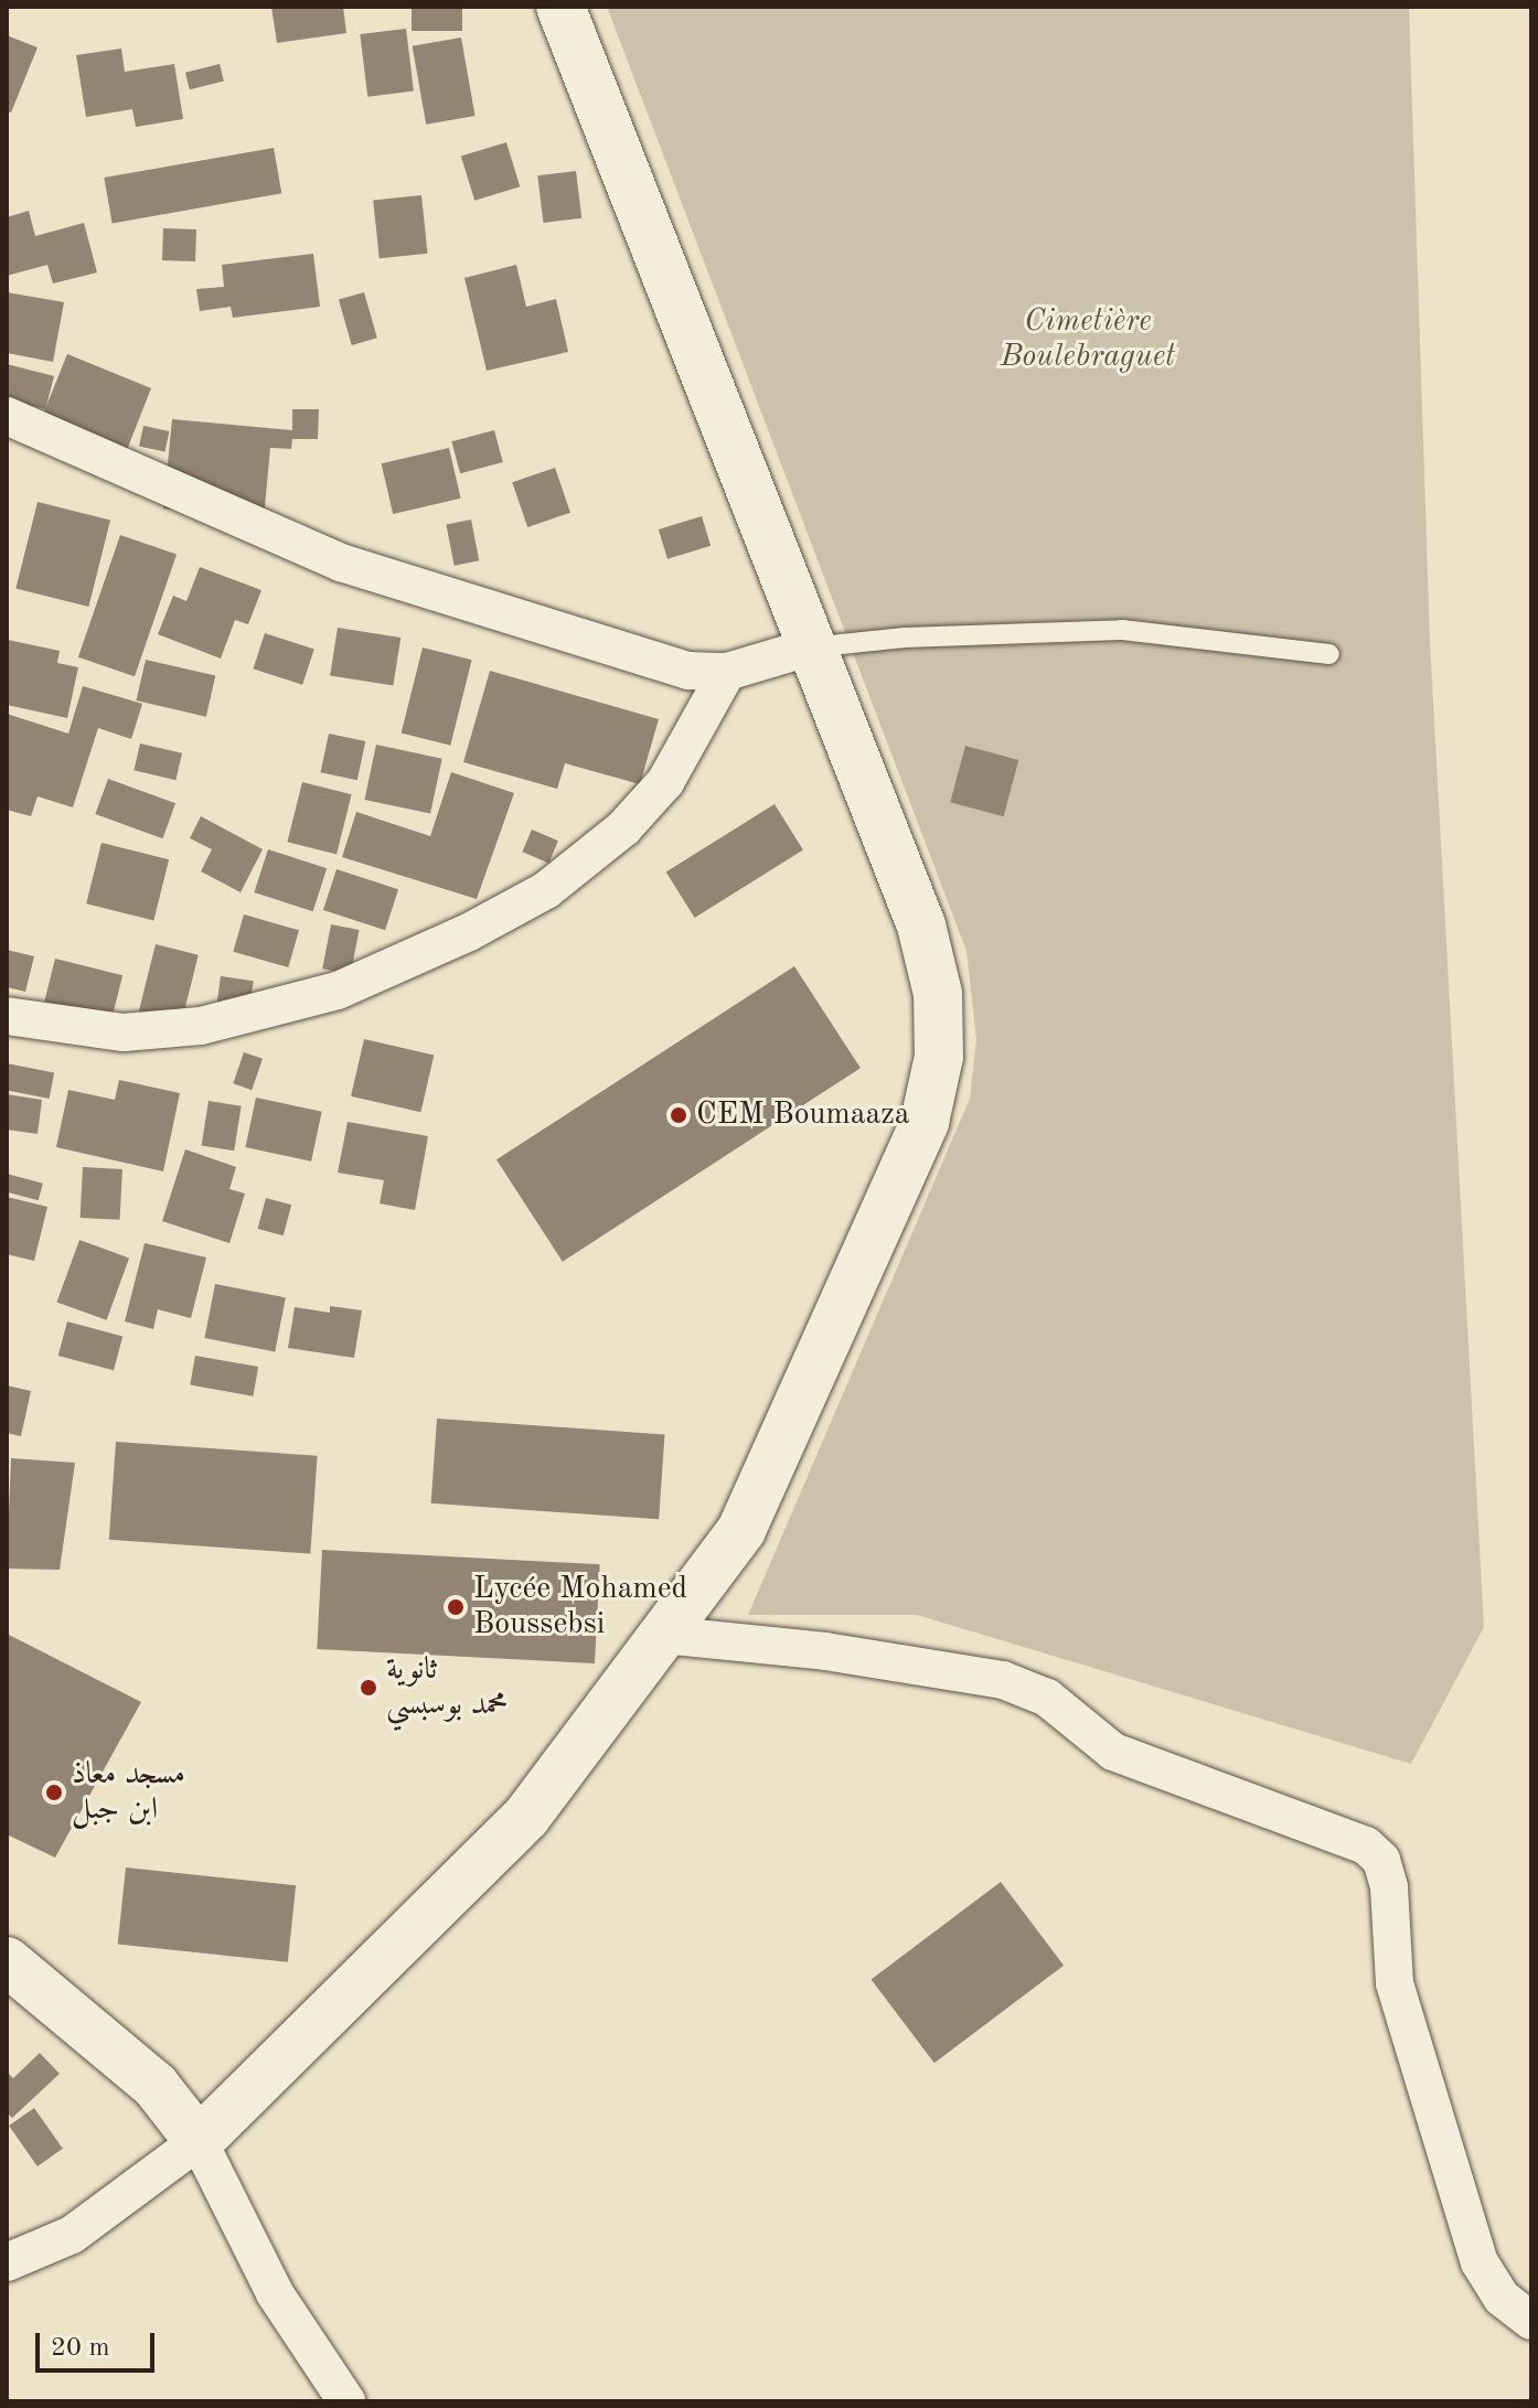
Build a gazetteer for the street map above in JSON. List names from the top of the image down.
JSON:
{
  "parks": ["Cimetière Boulebraguet"],
  "places": [
    "CEM Boumaaza",
    "Lycée Mohamed Boussebsi",
    "ثانوية محمد بوسبسي",
    "مسجد معاذ ابن جبل"
  ],
  "scale_bar": "20 m"
}
